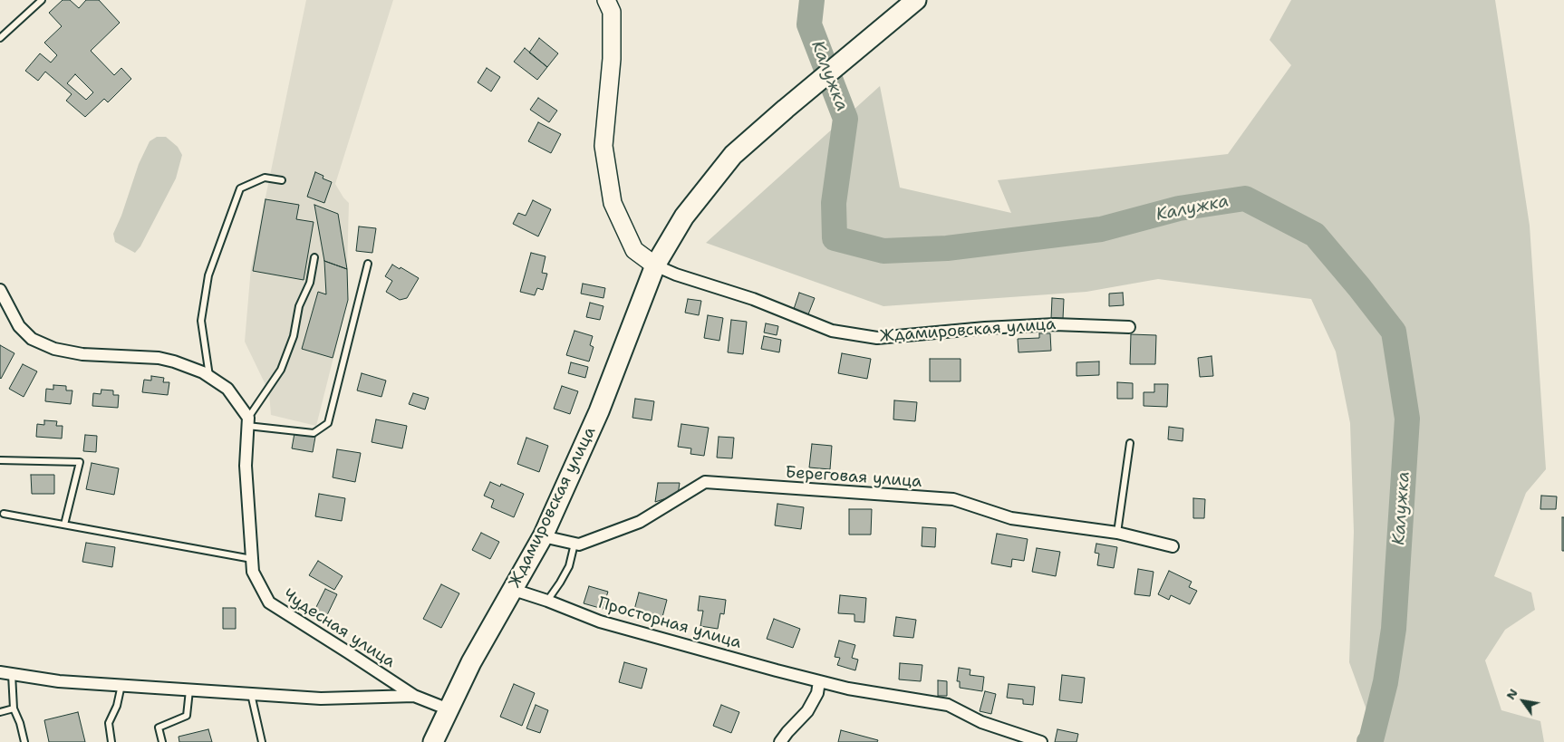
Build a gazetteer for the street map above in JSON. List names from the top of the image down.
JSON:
{
  "streets": {
    "main road": ["Ждамировская улица"],
    "street": ["Береговая улица", "Просторная улица", "Чудесная улица"]
  },
  "crossings": [
    ["Ждамировская улица", "Береговая улица"],
    ["Ждамировская улица", "Просторная улица"]
  ],
  "water": ["Калужка"],
  "north": "top left"
}
